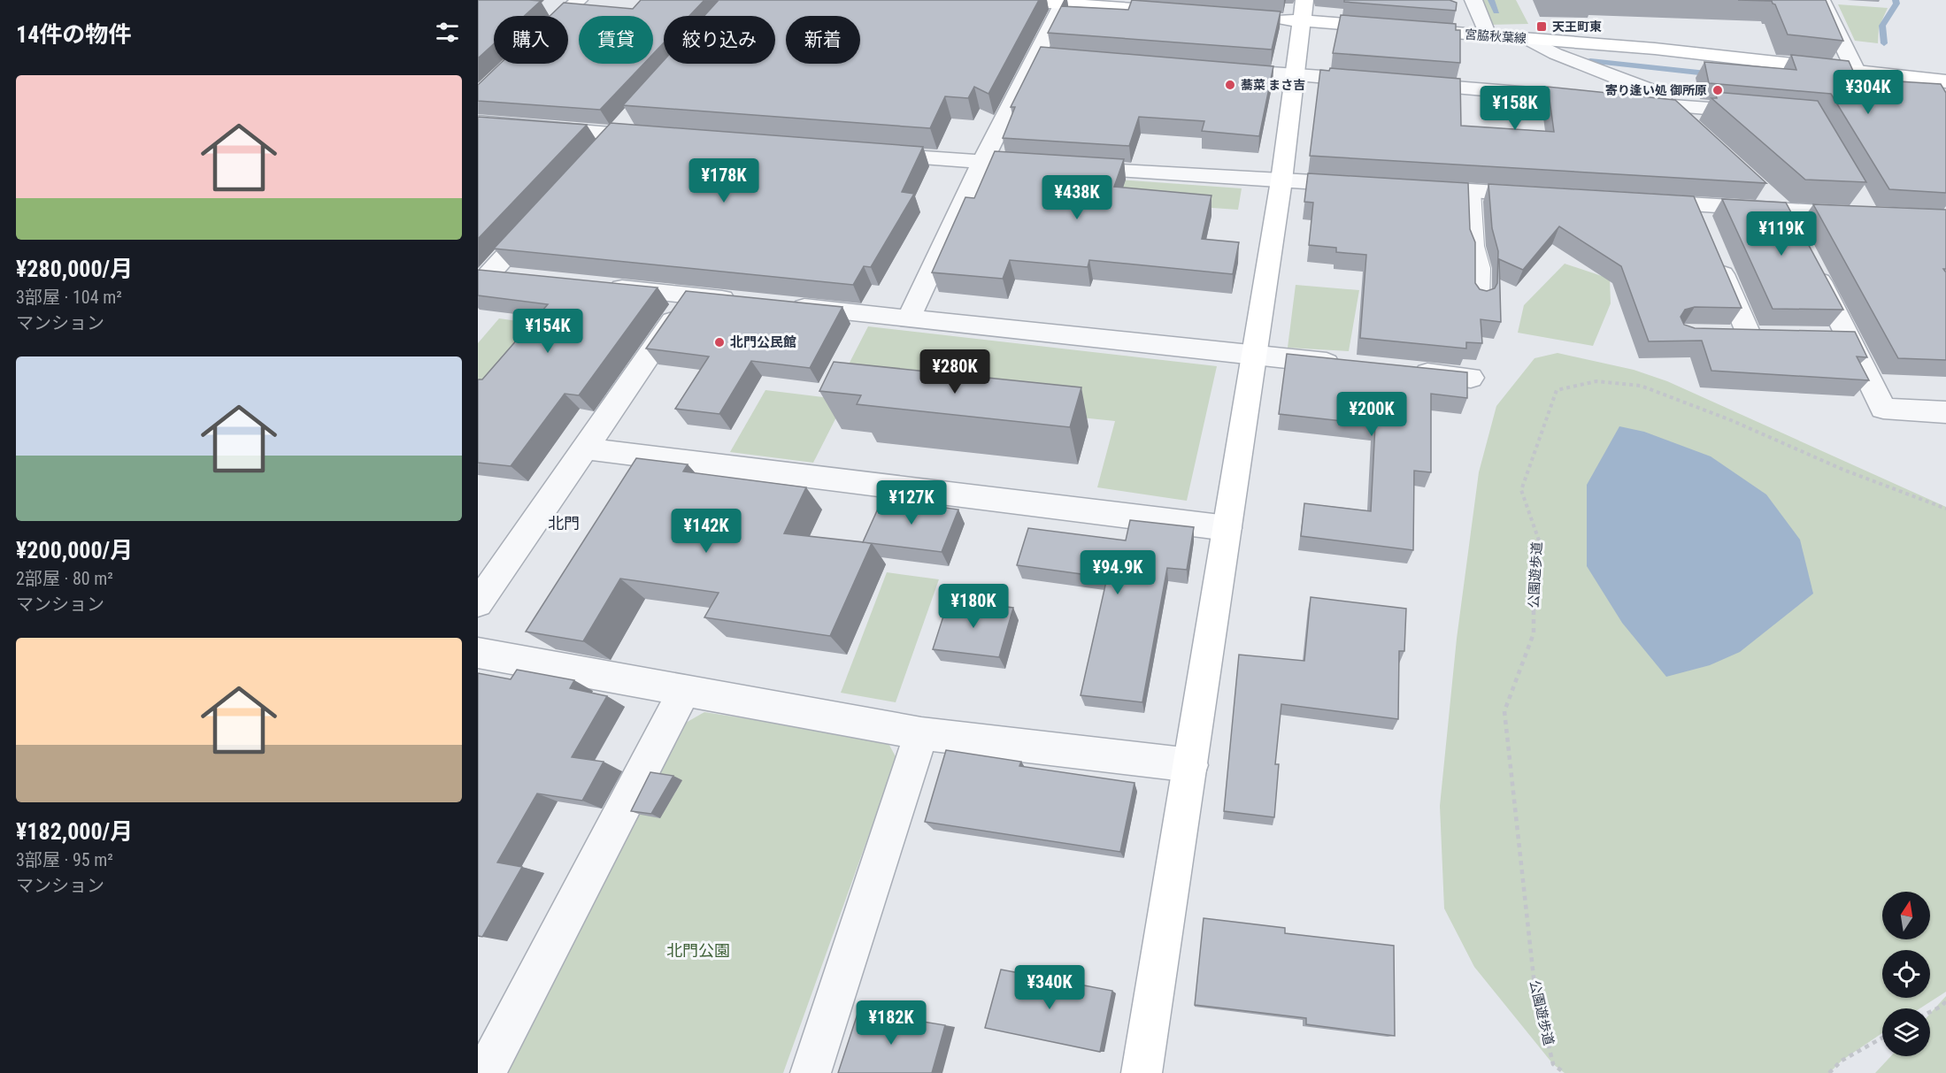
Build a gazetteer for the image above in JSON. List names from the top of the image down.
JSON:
{
  "streets": {
    "street": ["宮脇秋葉線"],
    "path": ["公園遊歩道"]
  },
  "districts": ["北門"],
  "parks": ["北門公園"],
  "places": {
    "transit": ["天王町東"],
    "other": ["蕎菜 まさ吉", "寄り逢い処 御所原", "北門公民館"]
  },
  "north": "top",
  "page": {
    "heading": "14件の物件",
    "chip": [
      "購入",
      "賃貸",
      "絞り込み",
      "新着"
    ],
    "list": [
      {
        "name": "¥280,000/月",
        "note": "3部屋 · 104 m² · マンション"
      },
      {
        "name": "¥200,000/月",
        "note": "2部屋 · 80 m² · マンション"
      },
      {
        "name": "¥182,000/月",
        "note": "3部屋 · 95 m² · マンション"
      }
    ],
    "price": [
      "¥304K",
      "¥158K",
      "¥178K",
      "¥438K",
      "¥119K",
      "¥154K",
      "¥280K",
      "¥200K",
      "¥127K",
      "¥142K",
      "¥94.9K",
      "¥180K",
      "¥340K",
      "¥182K"
    ]
  }
}
